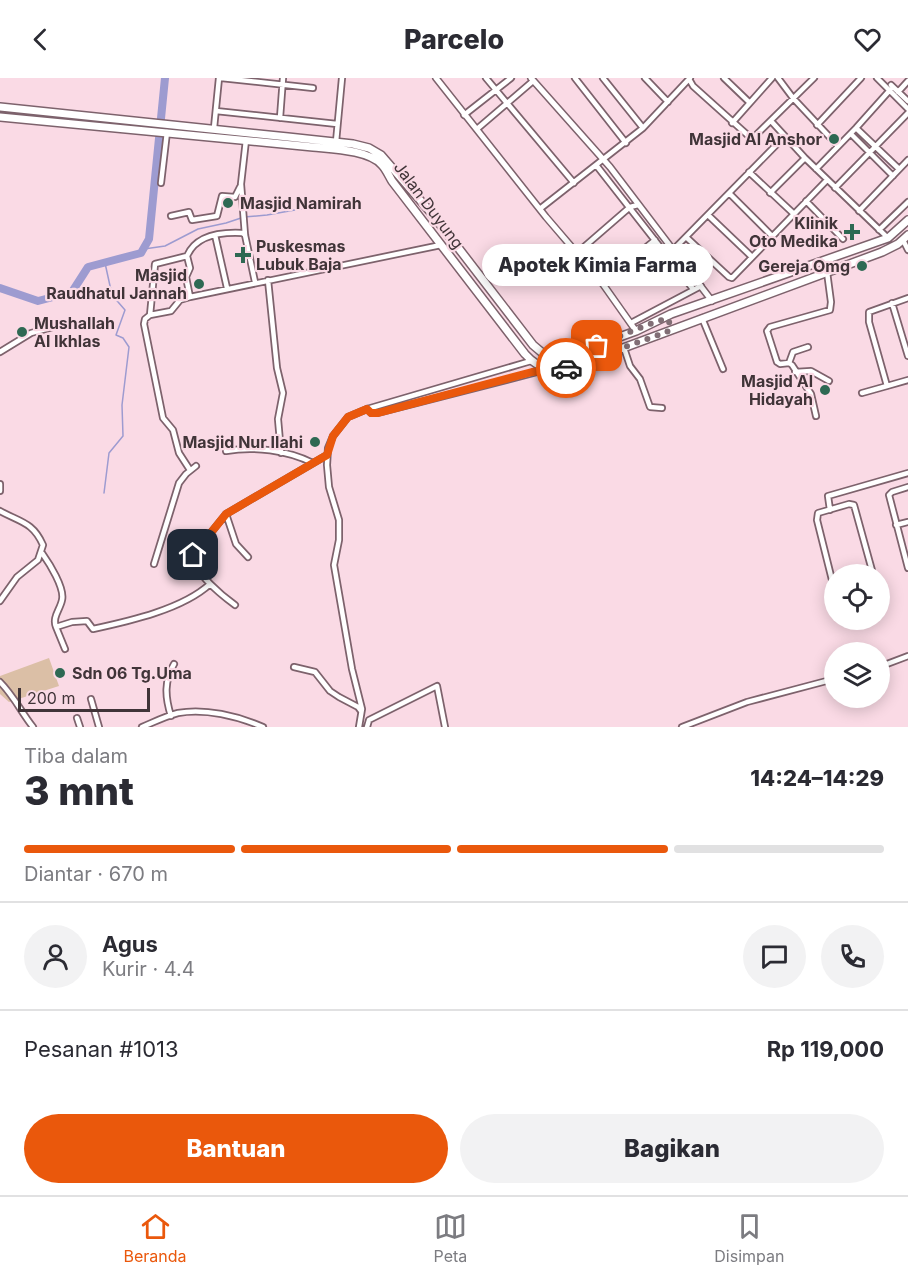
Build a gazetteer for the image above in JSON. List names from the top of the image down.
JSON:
{
  "streets": {
    "highway": ["Jalan Duyung"]
  },
  "places": {
    "other": [
      "Masjid Al Anshor",
      "Masjid Namirah",
      "Gereja Omg",
      "Masjid Raudhatul Jannah",
      "Mushallah Al Ikhlas",
      "Apotek Kimia Farma",
      "Masjid Al Hidayah",
      "Masjid Nur Ilahi",
      "Sdn 06 Tg.Uma"
    ],
    "health": ["Klinik Oto Medika", "Puskesmas Lubuk Baja"]
  },
  "scale_bar": "200 m",
  "page": {
    "header": "Parcelo",
    "bubble": "Apotek Kimia Farma",
    "scale": "200 m",
    "heading": ["3 mnt", "Tiba dalam", "14:24–14:29"],
    "panel": [
      "Agus",
      "Kurir · 4.4",
      "Pesanan #1013",
      "Rp 119,000"
    ],
    "bar": "Diantar · 670 m",
    "buttons": ["Bantuan", "Bagikan"],
    "tabs": ["Beranda", "Peta", "Disimpan"]
  }
}
